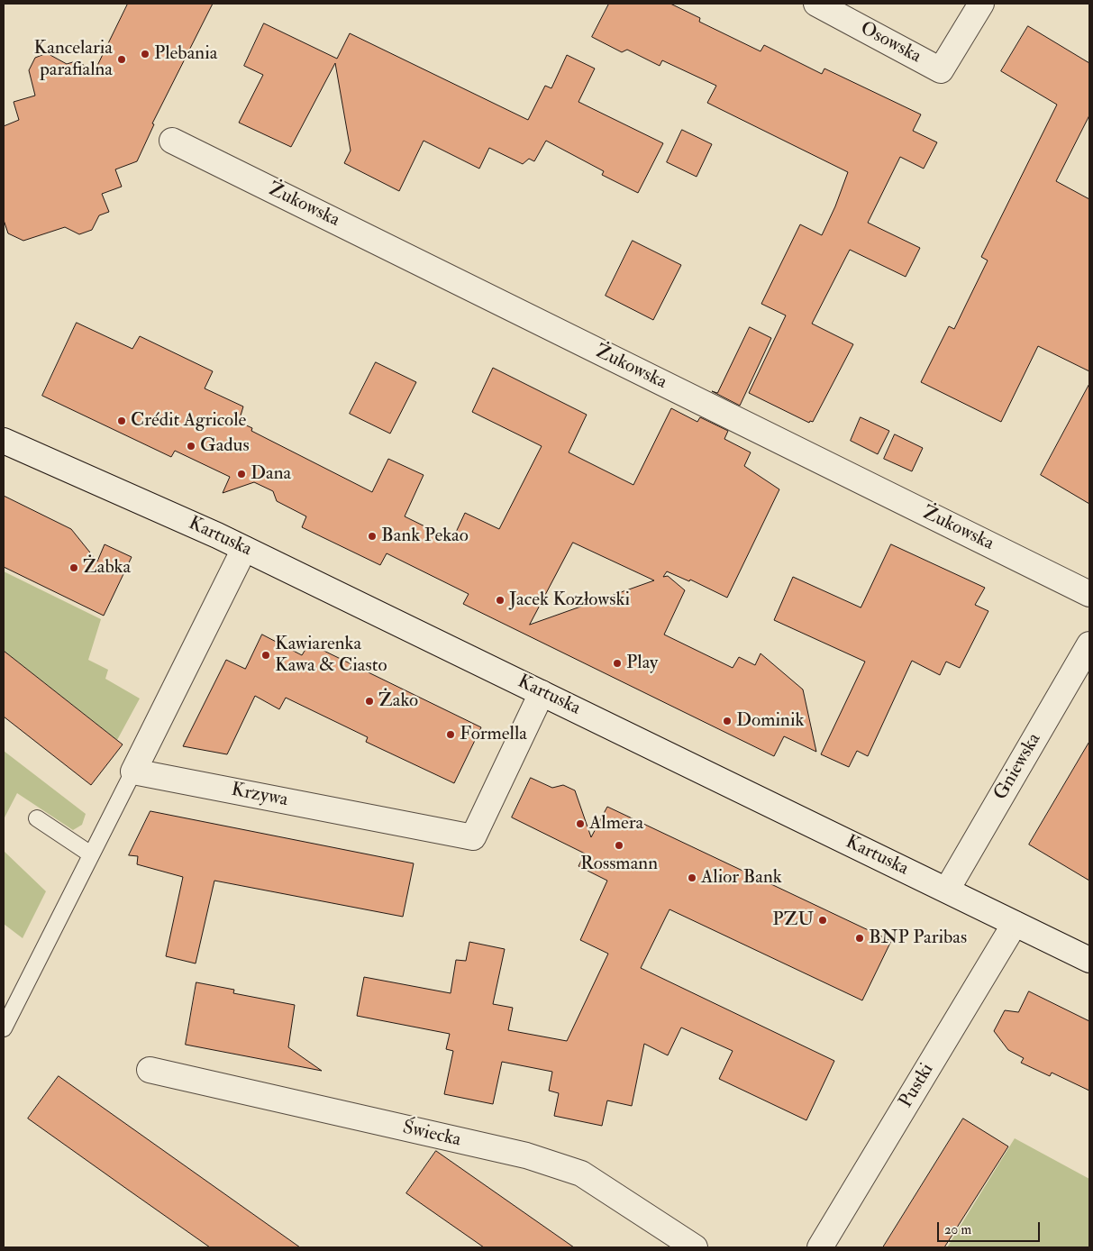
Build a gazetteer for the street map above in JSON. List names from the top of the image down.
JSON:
{
  "streets": {
    "street": [
      "Osowska",
      "Żukowska",
      "Kartuska",
      "Gniewska",
      "Krzywa",
      "Pustki",
      "Świecka"
    ]
  },
  "crossings": [
    ["Kartuska", "Gniewska"],
    ["Kartuska", "Krzywa"],
    ["Kartuska", "Pustki"]
  ],
  "places": [
    "Plebania",
    "Kancelaria parafialna",
    "Crédit Agricole",
    "Gadus",
    "Dana",
    "Bank Pekao",
    "Żabka",
    "Jacek Kozłowski",
    "Kawiarenka Kawa & Ciasto",
    "Play",
    "Żako",
    "Dominik",
    "Formella",
    "Almera",
    "Rossmann",
    "Alior Bank",
    "PZU",
    "BNP Paribas"
  ],
  "scale_bar": "20 m"
}
